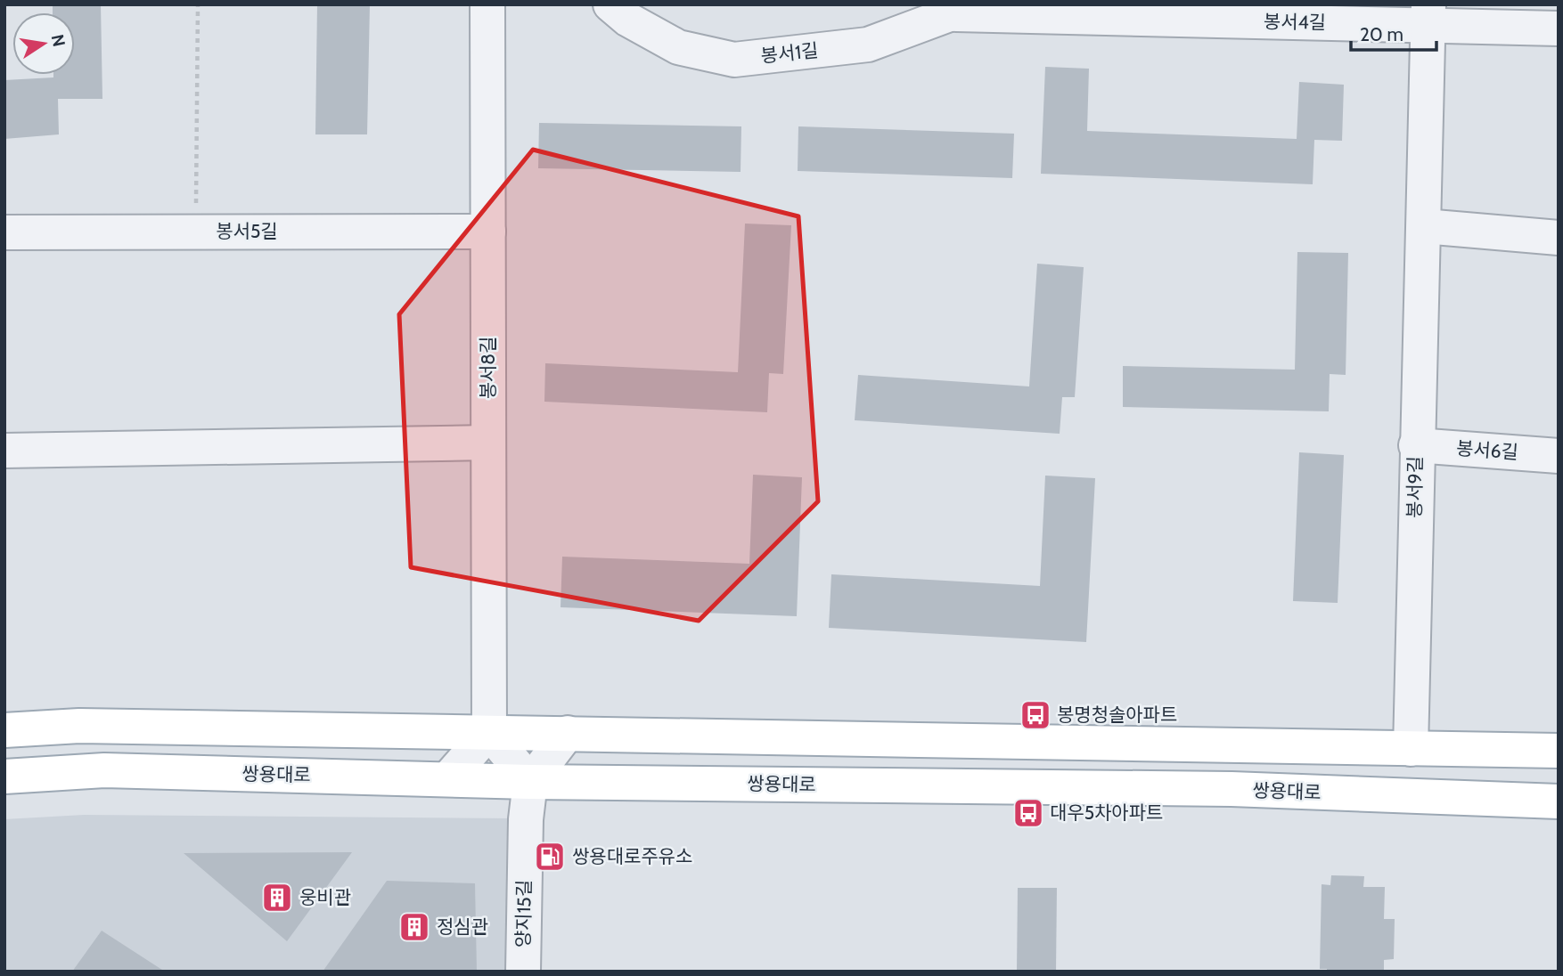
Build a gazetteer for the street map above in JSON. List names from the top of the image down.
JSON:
{
  "streets": {
    "main road": ["쌍용대로"],
    "street": [
      "봉서4길",
      "봉서1길",
      "봉서5길",
      "봉서8길",
      "봉서6길",
      "봉서9길",
      "양지15길"
    ]
  },
  "crossings": [
    ["봉서4길", "봉서1길"],
    ["봉서4길", "봉서9길"],
    ["봉서5길", "봉서8길"],
    ["봉서6길", "봉서9길"],
    ["쌍용대로", "양지15길"]
  ],
  "places": {
    "bus stop": ["봉명청솔아파트", "대우5차아파트"],
    "fuel station": ["쌍용대로주유소"],
    "building": ["웅비관", "정심관"]
  },
  "scale_bar": "20 m",
  "north": "right"
}
